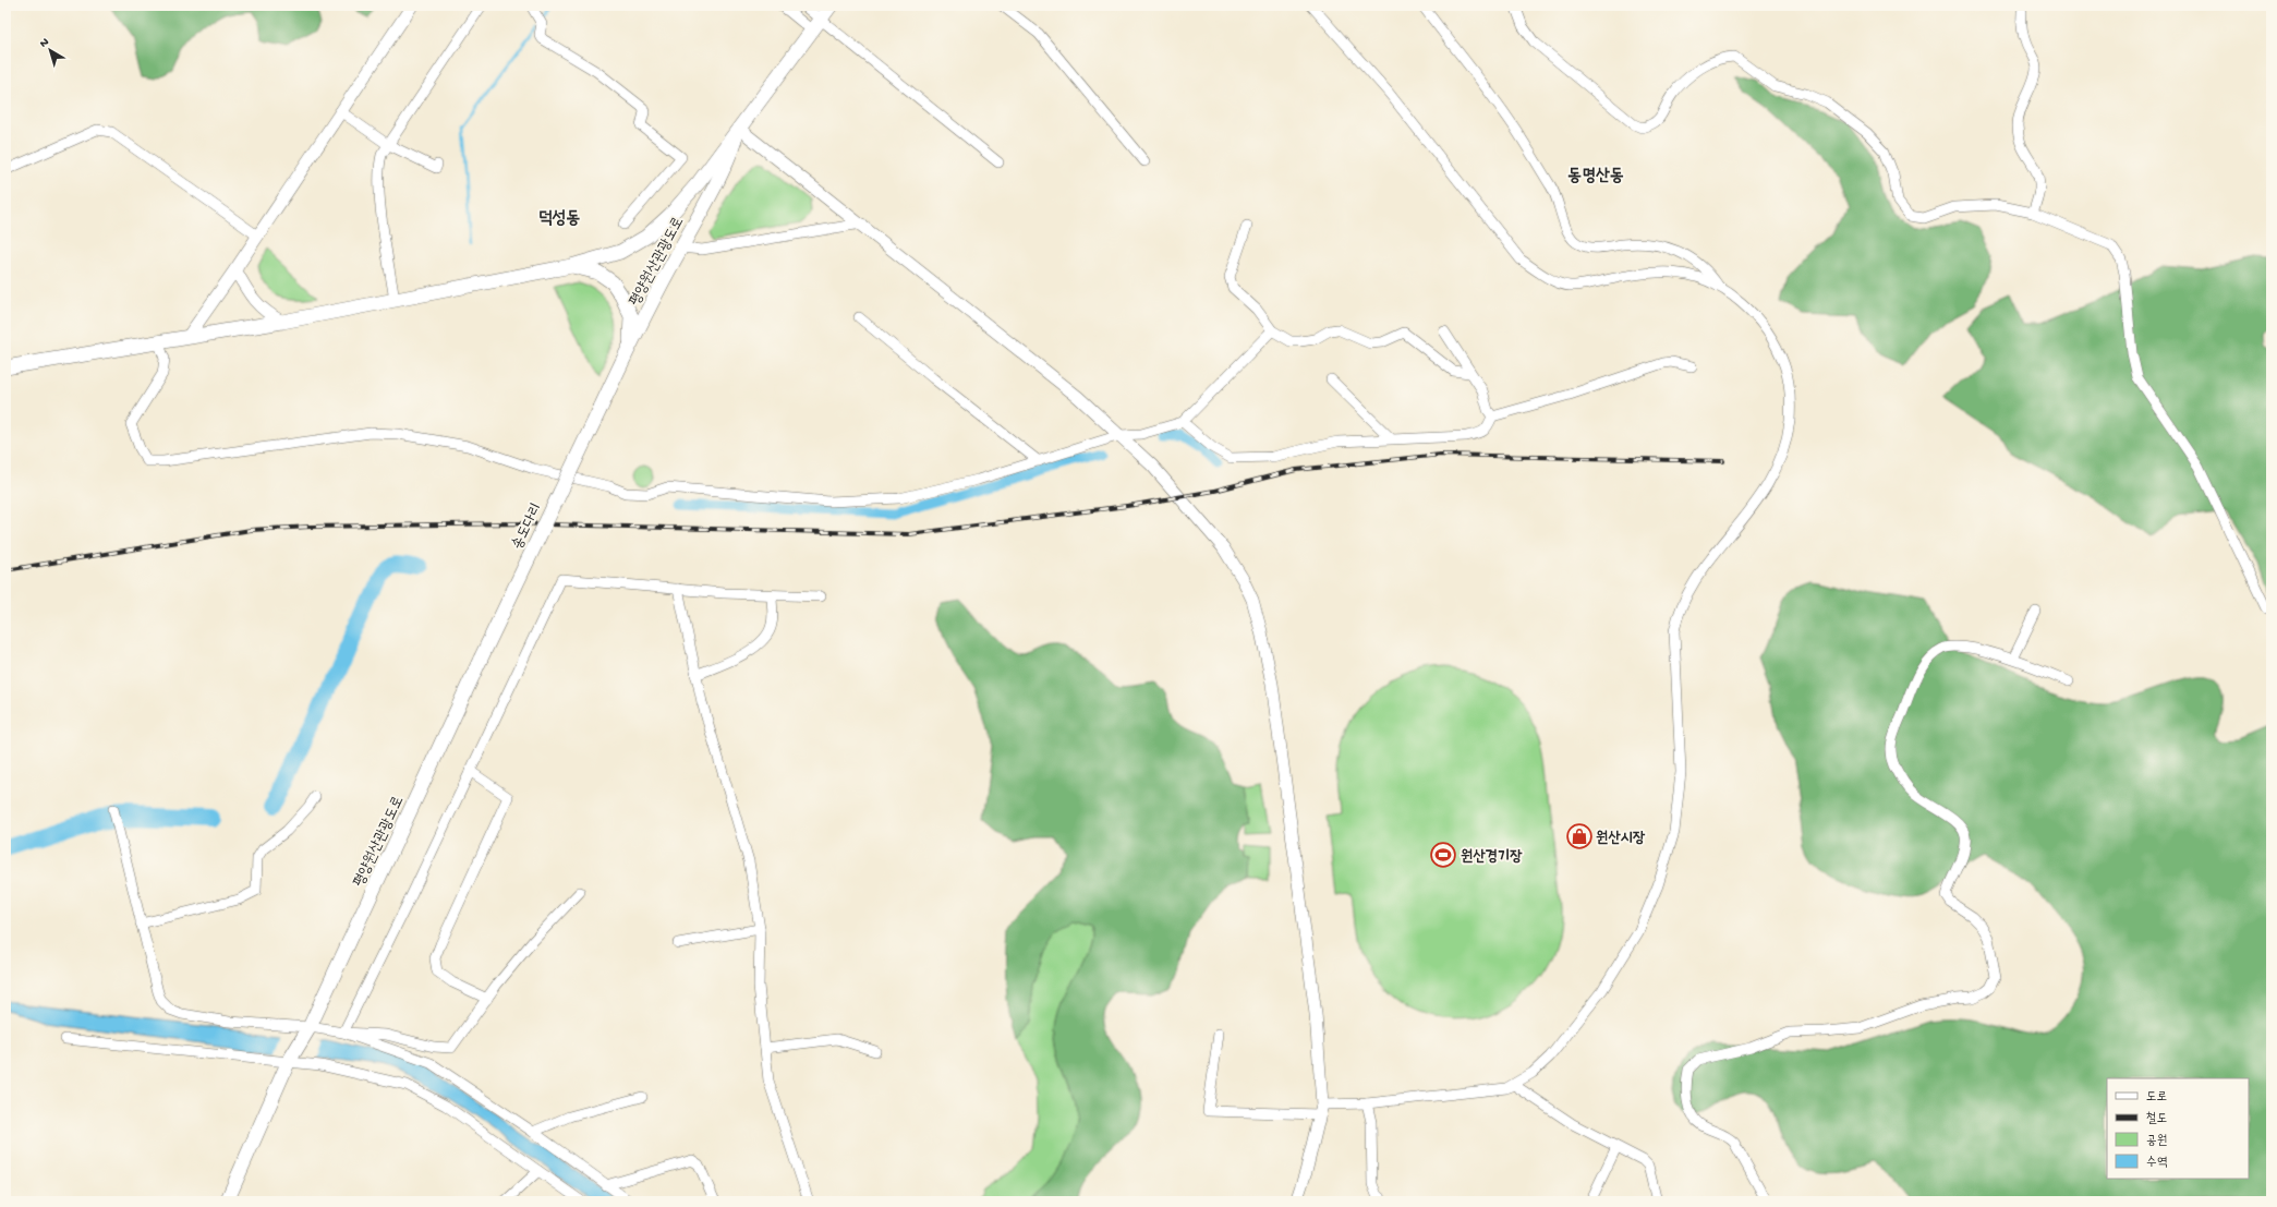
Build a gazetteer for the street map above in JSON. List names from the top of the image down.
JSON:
{
  "streets": {
    "highway": ["평양원산관광도로", "송도다리"]
  },
  "crossings": [
    ["평양원산관광도로", "송도다리"]
  ],
  "districts": ["동명산동", "덕성동"],
  "places": {
    "shop": ["원산시장"],
    "sports": ["원산경기장"]
  },
  "legend": [
    "도로",
    "철도",
    "공원",
    "수역"
  ],
  "north": "top left"
}
